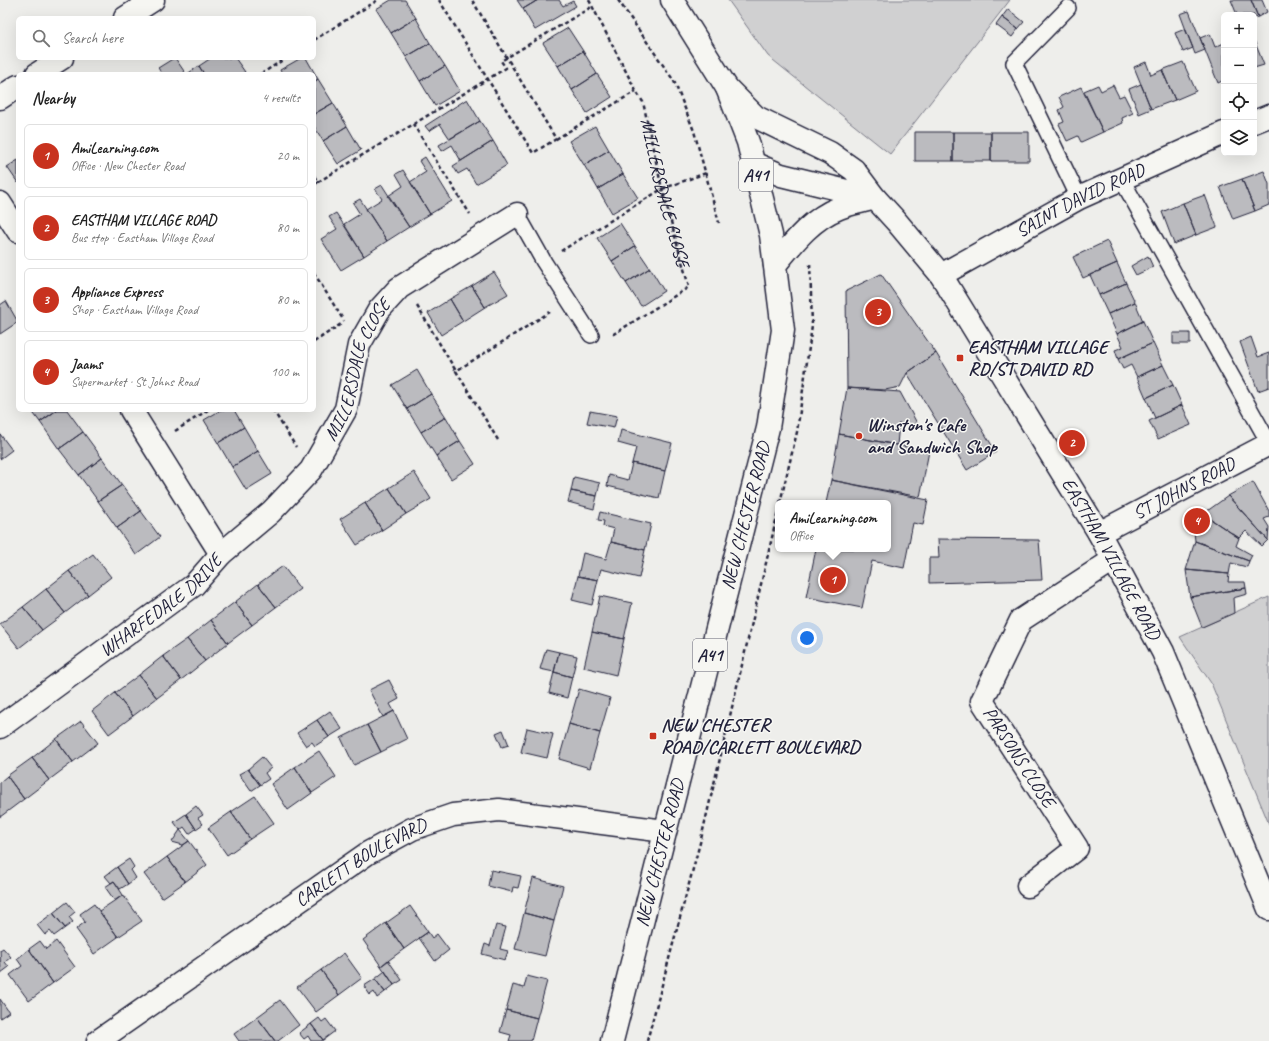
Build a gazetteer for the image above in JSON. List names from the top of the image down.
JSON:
{
  "streets": {
    "main road": [
      "A41",
      "MILLERSDALE CLOSE",
      "SAINT DAVID ROAD",
      "ST JOHNS ROAD",
      "NEW CHESTER ROAD",
      "EASTHAM VILLAGE ROAD",
      "WHARFEDALE DRIVE",
      "PARSONS CLOSE",
      "CARLETT BOULEVARD"
    ]
  },
  "crossings": [
    ["MILLERSDALE CLOSE", "WHARFEDALE DRIVE"],
    ["SAINT DAVID ROAD", "EASTHAM VILLAGE ROAD"],
    ["ST JOHNS ROAD", "EASTHAM VILLAGE ROAD"],
    ["NEW CHESTER ROAD", "EASTHAM VILLAGE ROAD"],
    ["NEW CHESTER ROAD", "CARLETT BOULEVARD"],
    ["EASTHAM VILLAGE ROAD", "PARSONS CLOSE"]
  ],
  "places": {
    "transit": ["EASTHAM VILLAGE RD/ST DAVID RD", "NEW CHESTER ROAD/CARLETT BOULEVARD"],
    "other": ["Winston's Cafe and Sandwich Shop"]
  },
  "page": {
    "map_buttons": ["+", "−"],
    "search": "Search here",
    "heading": ["Nearby", "4 results"],
    "list": [
      {
        "mark": "1",
        "name": "AmiLearning.com",
        "note": "Office · New Chester Road",
        "value": "20 m"
      },
      {
        "mark": "2",
        "name": "EASTHAM VILLAGE ROAD",
        "note": "Bus stop · Eastham Village Road",
        "value": "80 m"
      },
      {
        "mark": "3",
        "name": "Appliance Express",
        "note": "Shop · Eastham Village Road",
        "value": "80 m"
      },
      {
        "mark": "4",
        "name": "Jaams",
        "note": "Supermarket · St Johns Road",
        "value": "100 m"
      }
    ],
    "pins": [
      "3",
      "2",
      "4",
      "1"
    ],
    "popup": ["AmiLearning.com", "Office"]
  }
}
